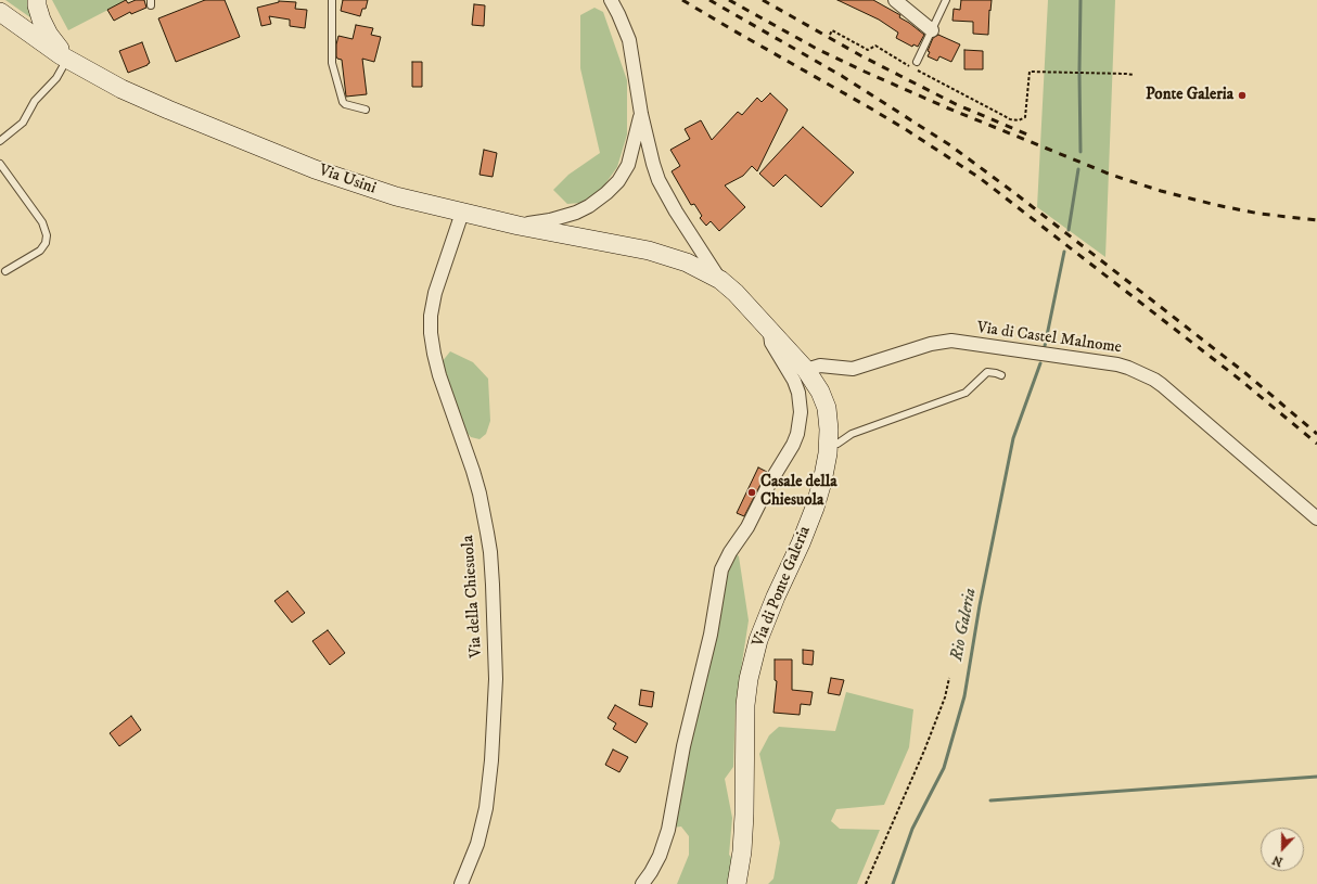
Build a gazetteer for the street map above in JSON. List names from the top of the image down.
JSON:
{
  "streets": {
    "main road": ["Via Usini", "Via di Ponte Galeria"],
    "street": ["Via di Castel Malnome", "Via della Chiesuola"]
  },
  "crossings": [
    ["Via Usini", "Via di Ponte Galeria"],
    ["Via Usini", "Via della Chiesuola"],
    ["Via di Castel Malnome", "Via di Ponte Galeria"]
  ],
  "water": ["Rio Galeria"],
  "places": ["Ponte Galeria", "Casale della Chiesuola"],
  "north": "bottom"
}
